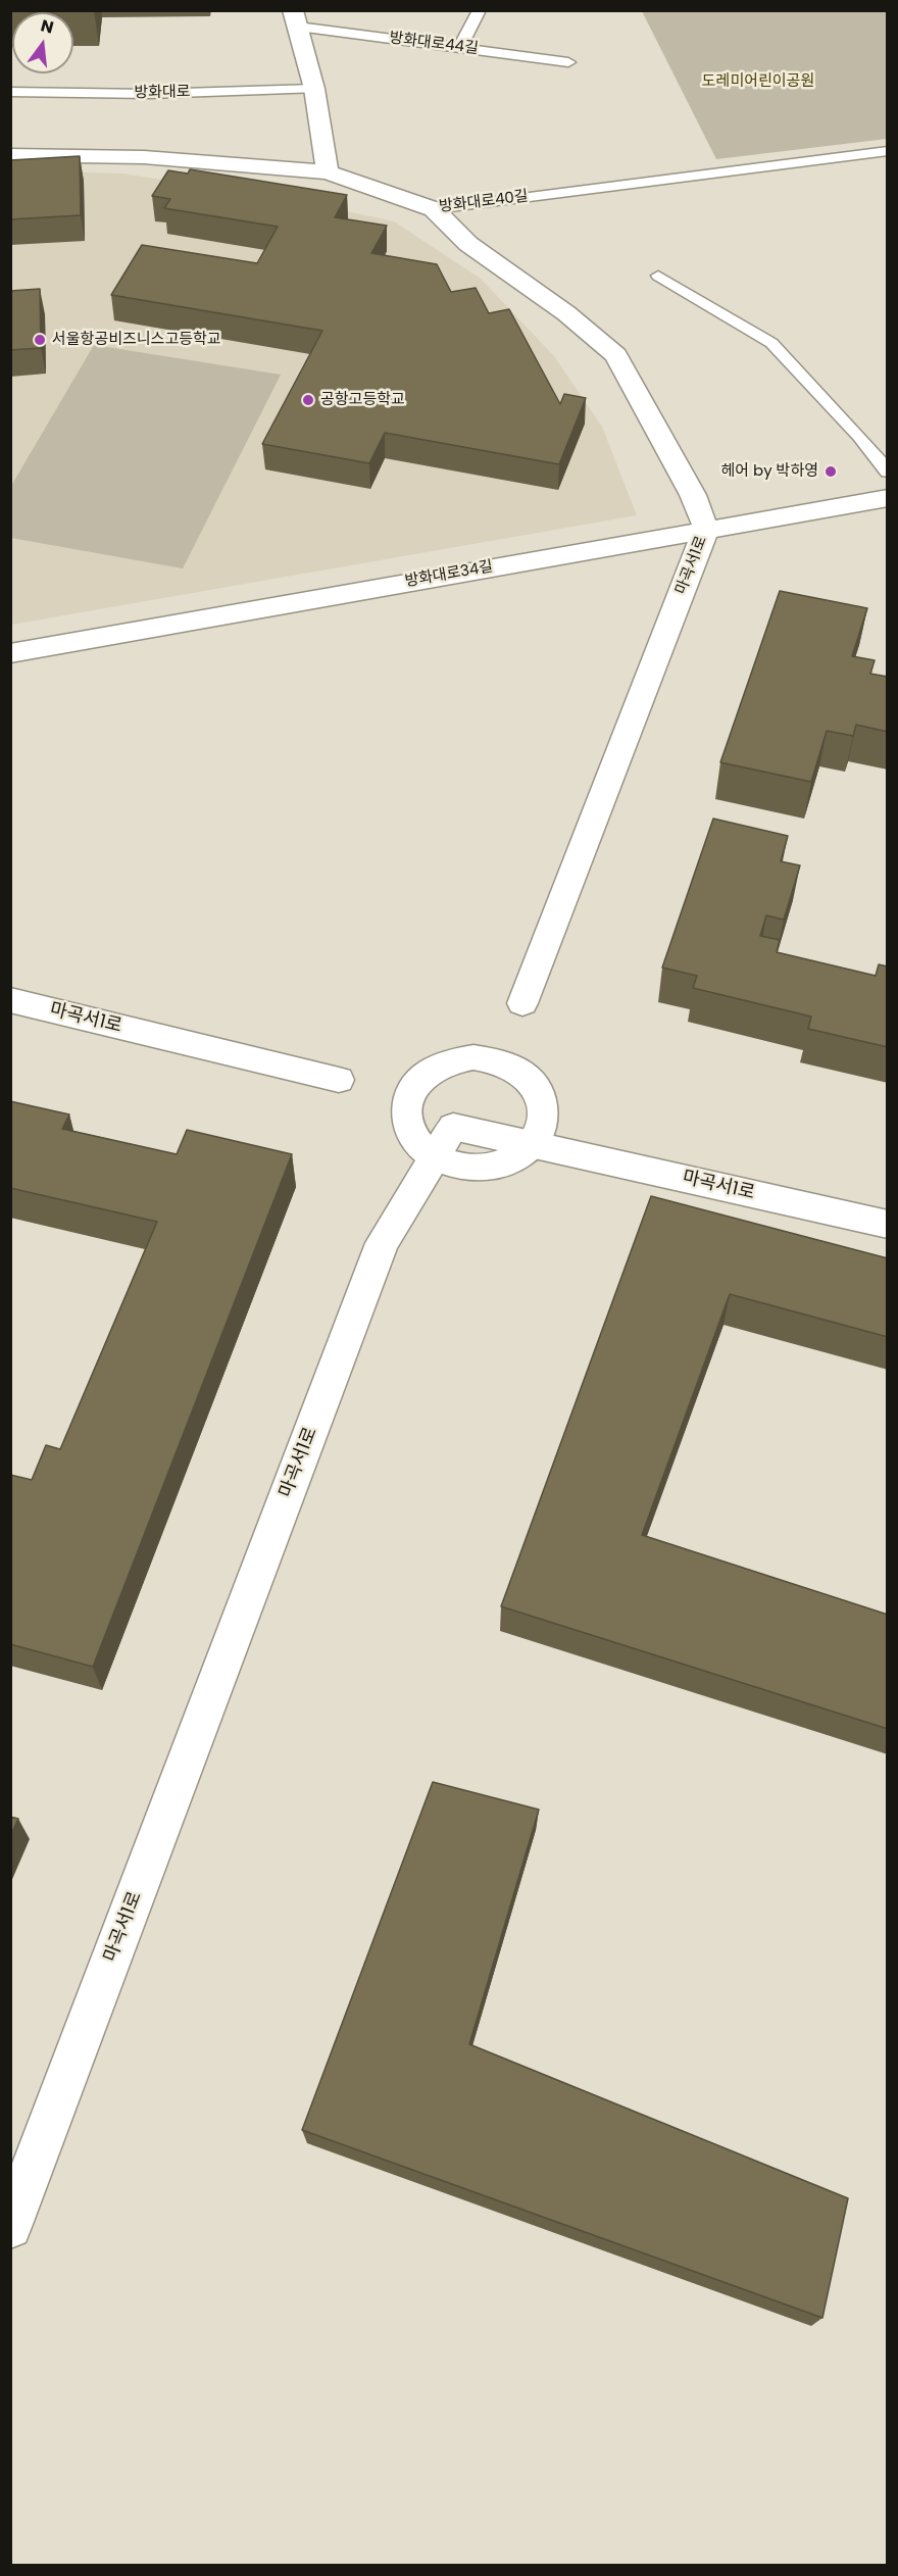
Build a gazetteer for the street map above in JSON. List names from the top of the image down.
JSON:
{
  "streets": {
    "street": [
      "방화대로44길",
      "방화대로40길",
      "마곡서1로",
      "방화대로34길"
    ],
    "lane": ["방화대로"]
  },
  "crossings": [
    ["방화대로44길", "방화대로"],
    ["방화대로44길", "방화대로40길"],
    ["방화대로40길", "마곡서1로"],
    ["마곡서1로", "방화대로34길"]
  ],
  "parks": ["도레미어린이공원"],
  "places": ["서울항공비즈니스고등학교", "공항고등학교", "헤어 by 박하영"],
  "north": "top"
}
